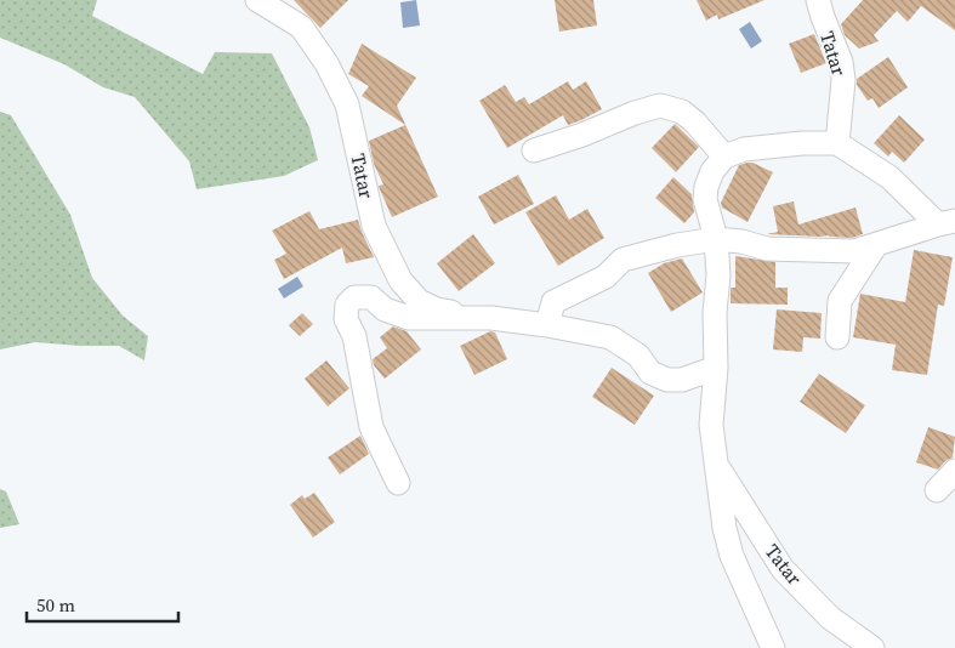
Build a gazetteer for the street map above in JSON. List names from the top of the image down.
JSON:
{
  "streets": {
    "street": ["Tatar"]
  },
  "scale_bar": "50 m"
}
